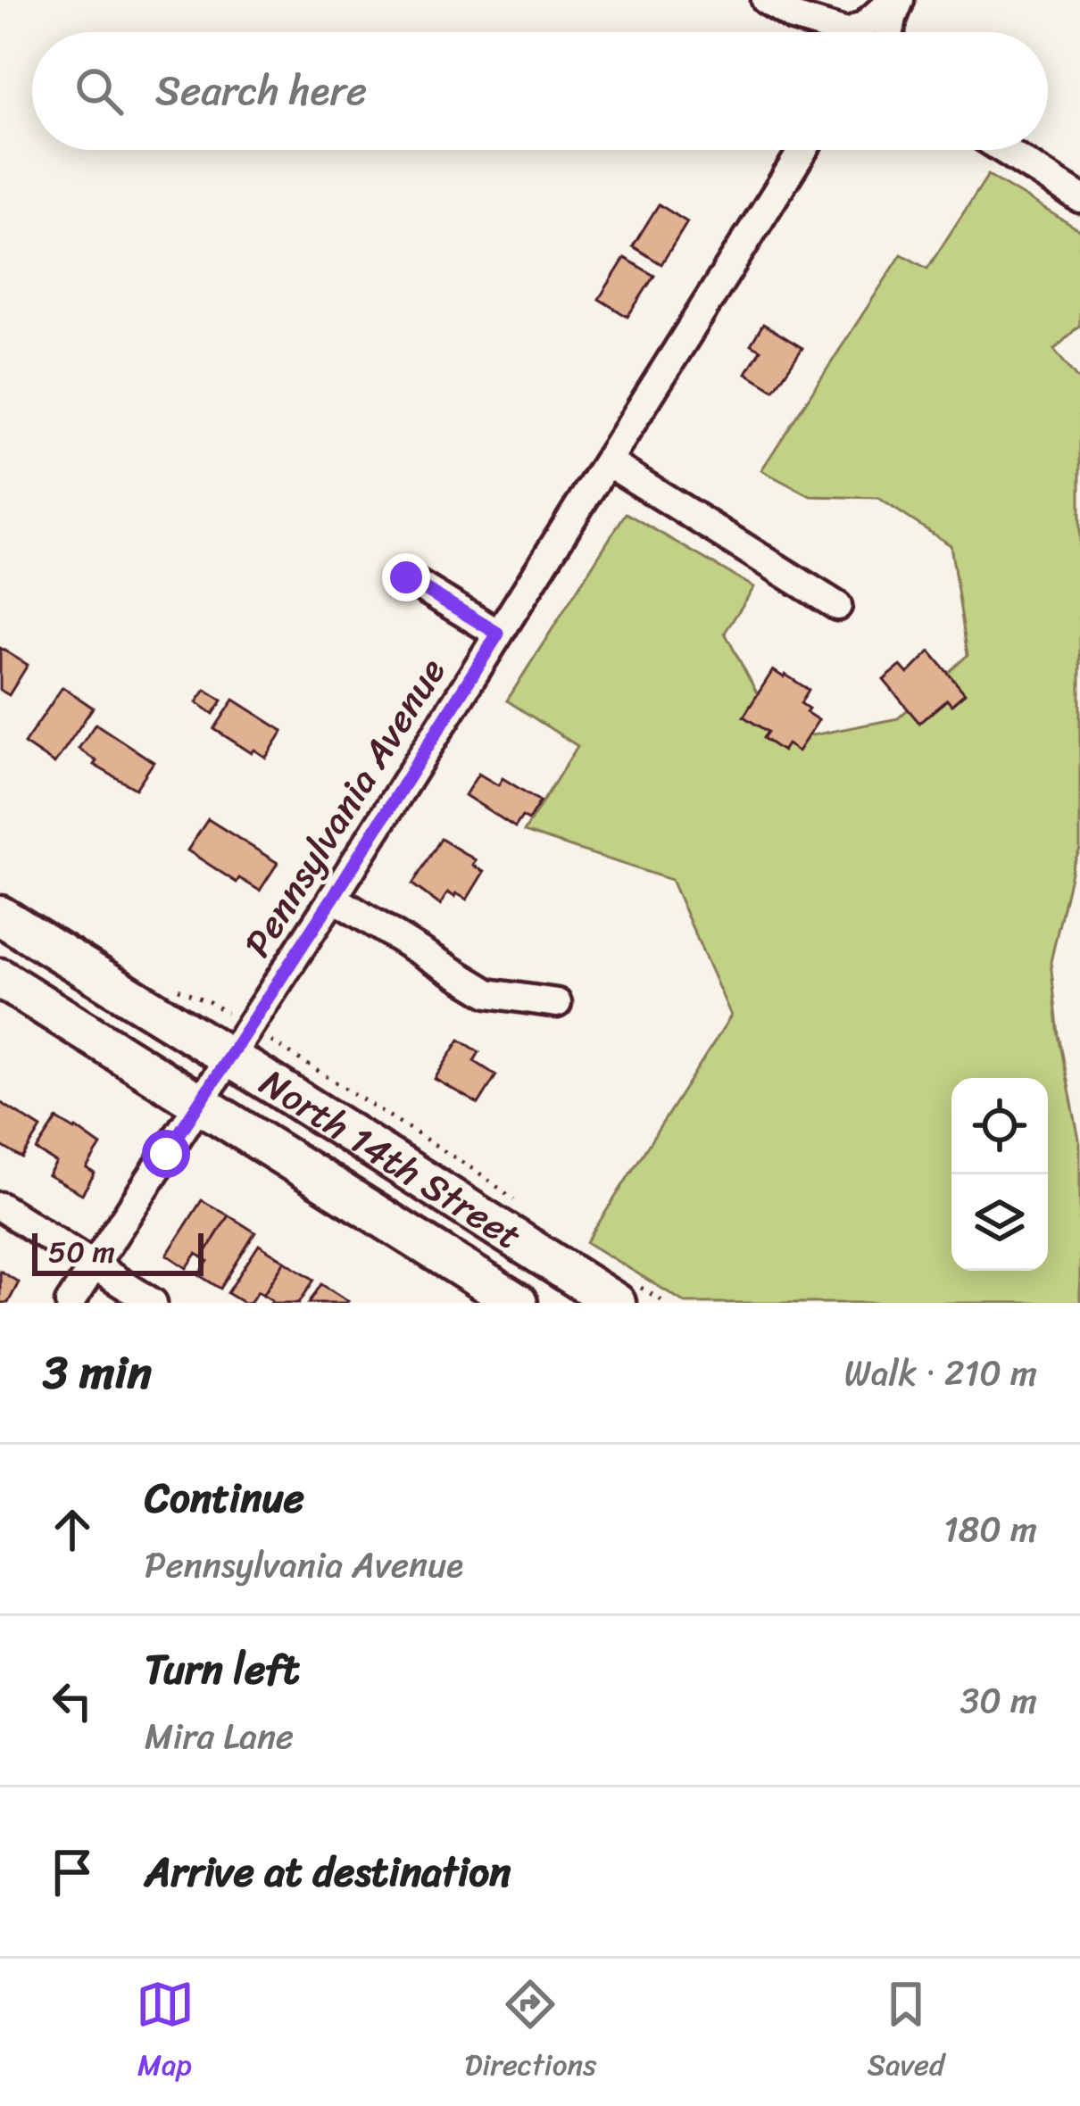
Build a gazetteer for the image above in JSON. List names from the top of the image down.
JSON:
{
  "streets": {
    "main road": ["North 14th Street"],
    "street": ["Pennsylvania Avenue"]
  },
  "crossings": [
    ["Pennsylvania Avenue", "North 14th Street"]
  ],
  "scale_bar": "50 m",
  "page": {
    "search": "Search here",
    "scale": "50 m",
    "heading": ["3 min", "Walk · 210 m"],
    "list": [
      ["Continue", "Pennsylvania Avenue", "180 m"],
      ["Turn left", "Mira Lane", "30 m"],
      "Arrive at destination"
    ],
    "nav": ["Map", "Directions", "Saved"]
  }
}
